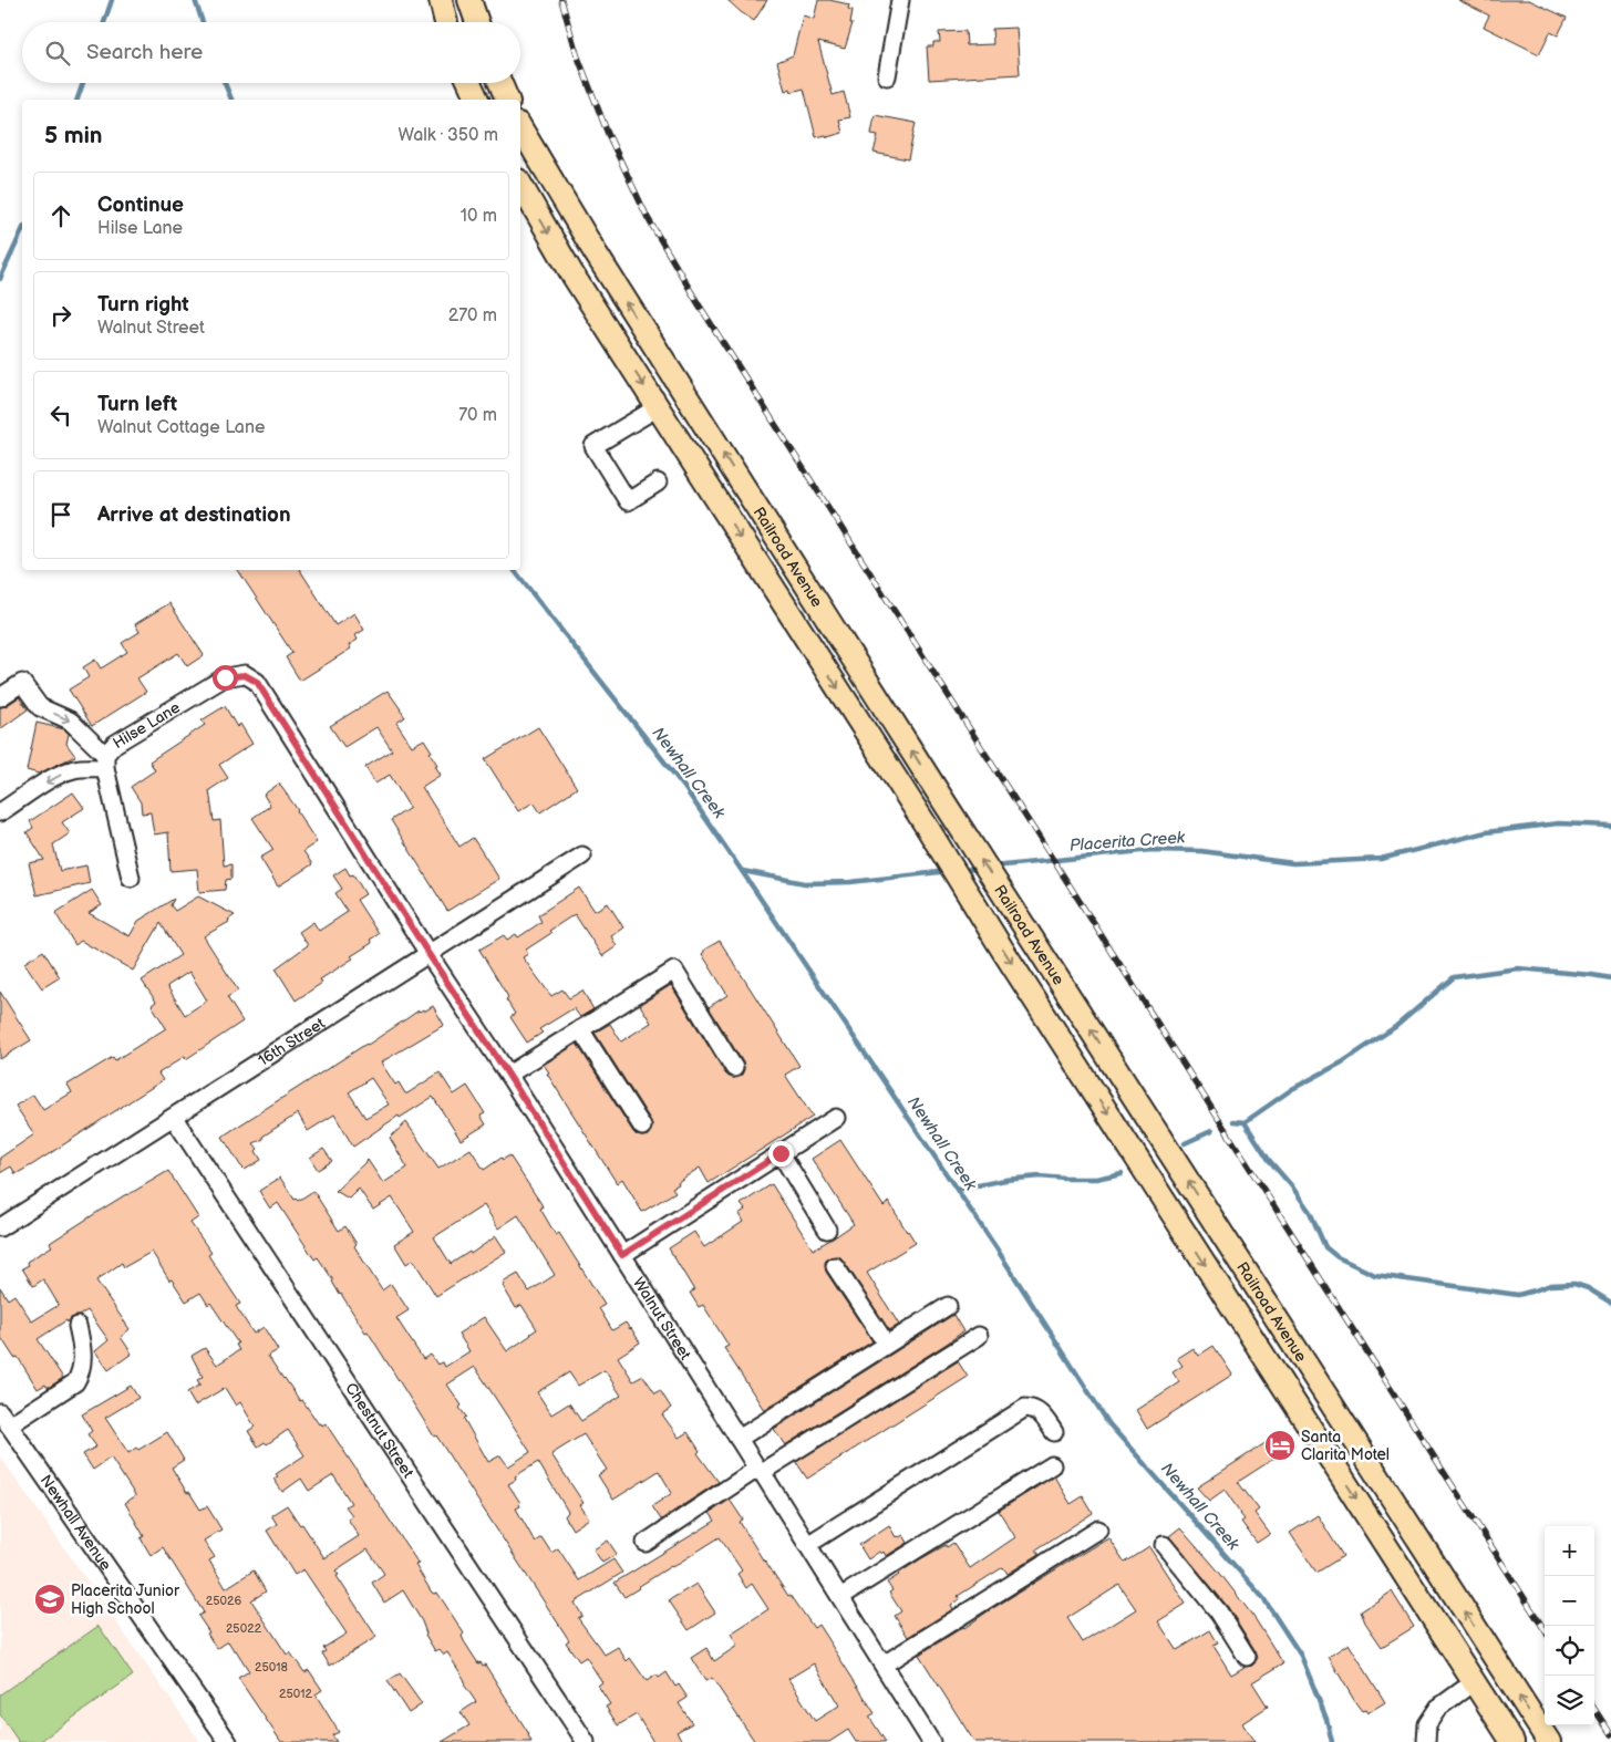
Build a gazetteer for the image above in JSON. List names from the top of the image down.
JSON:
{
  "streets": {
    "main road": ["Railroad Avenue"],
    "street": [
      "Hilse Lane",
      "16th Street",
      "Walnut Street",
      "Chestnut Street",
      "Newhall Avenue"
    ]
  },
  "crossings": [
    ["Hilse Lane", "Walnut Street"],
    ["16th Street", "Walnut Street"],
    ["16th Street", "Chestnut Street"]
  ],
  "water": ["Newhall Creek", "Placerita Creek"],
  "places": {
    "hotel": ["Santa Clarita Motel"],
    "school or university": ["Placerita Junior High School"]
  },
  "house_numbers": [
    "25026",
    "25022",
    "25018",
    "25012"
  ],
  "page": {
    "search": "Search here",
    "heading": ["5 min", "Walk · 350 m"],
    "list": [
      ["Continue", "Hilse Lane", "10 m"],
      ["Turn right", "Walnut Street", "270 m"],
      ["Turn left", "Walnut Cottage Lane", "70 m"],
      "Arrive at destination"
    ],
    "map_buttons": ["+", "−"]
  }
}
